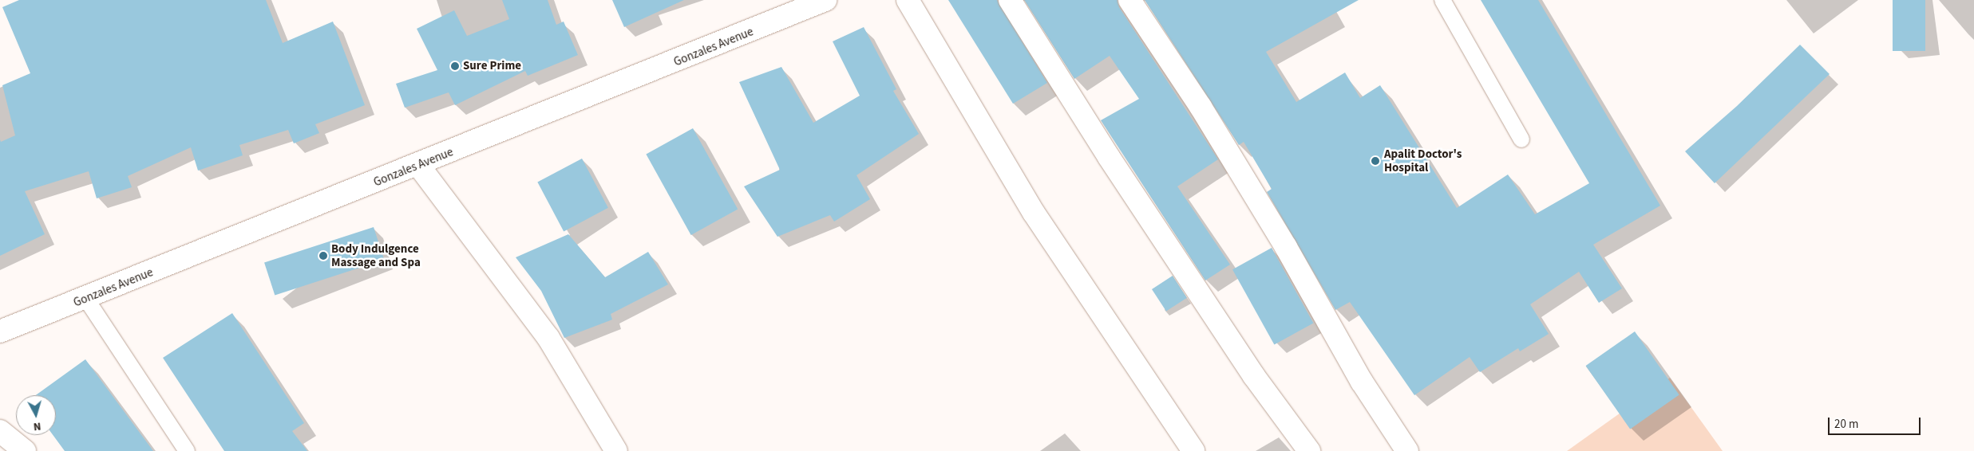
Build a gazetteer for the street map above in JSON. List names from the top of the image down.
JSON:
{
  "streets": {
    "street": ["Gonzales Avenue"]
  },
  "places": ["Sure Prime", "Apalit Doctor's Hospital", "Body Indulgence Massage and Spa"],
  "scale_bar": "20 m",
  "north": "bottom"
}
